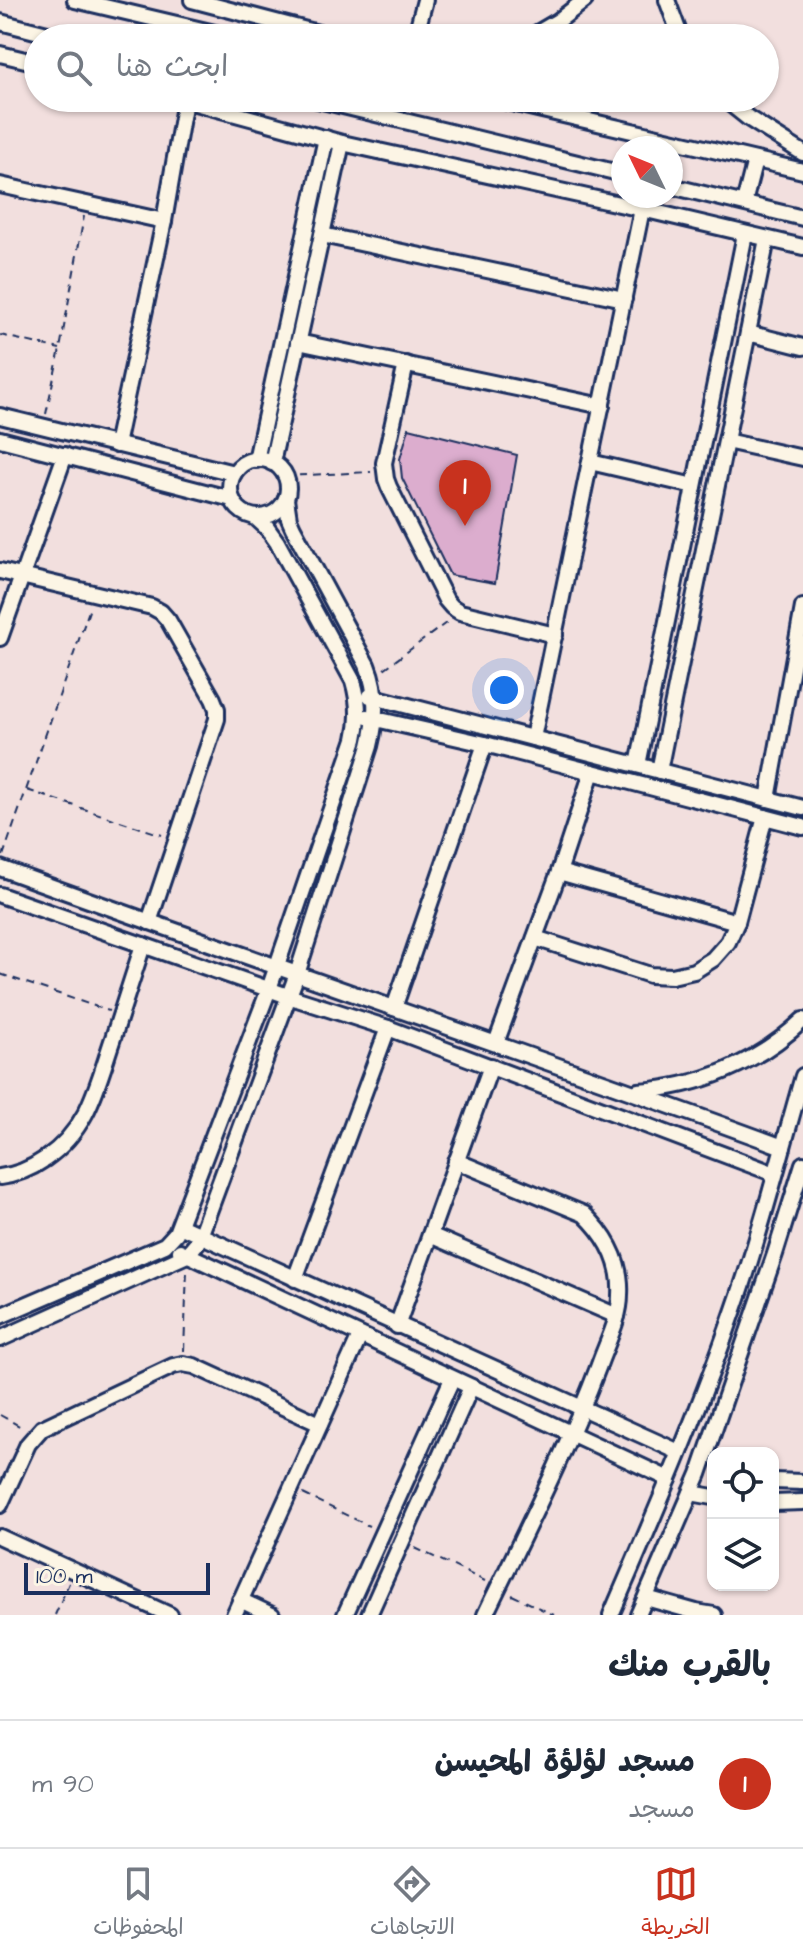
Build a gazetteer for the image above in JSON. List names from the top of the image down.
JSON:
{
  "scale_bar": "100 m",
  "north": "top left",
  "page": {
    "search": "ابحث هنا",
    "pins": "1",
    "scale": "100 m",
    "heading": "بالقرب منك",
    "list": [
      {
        "mark": "1",
        "name": "مسجد لؤلؤة المحيسن",
        "note": "مسجد",
        "value": "90 m"
      }
    ],
    "nav": ["الخريطة", "الاتجاهات", "المحفوظات"]
  }
}
